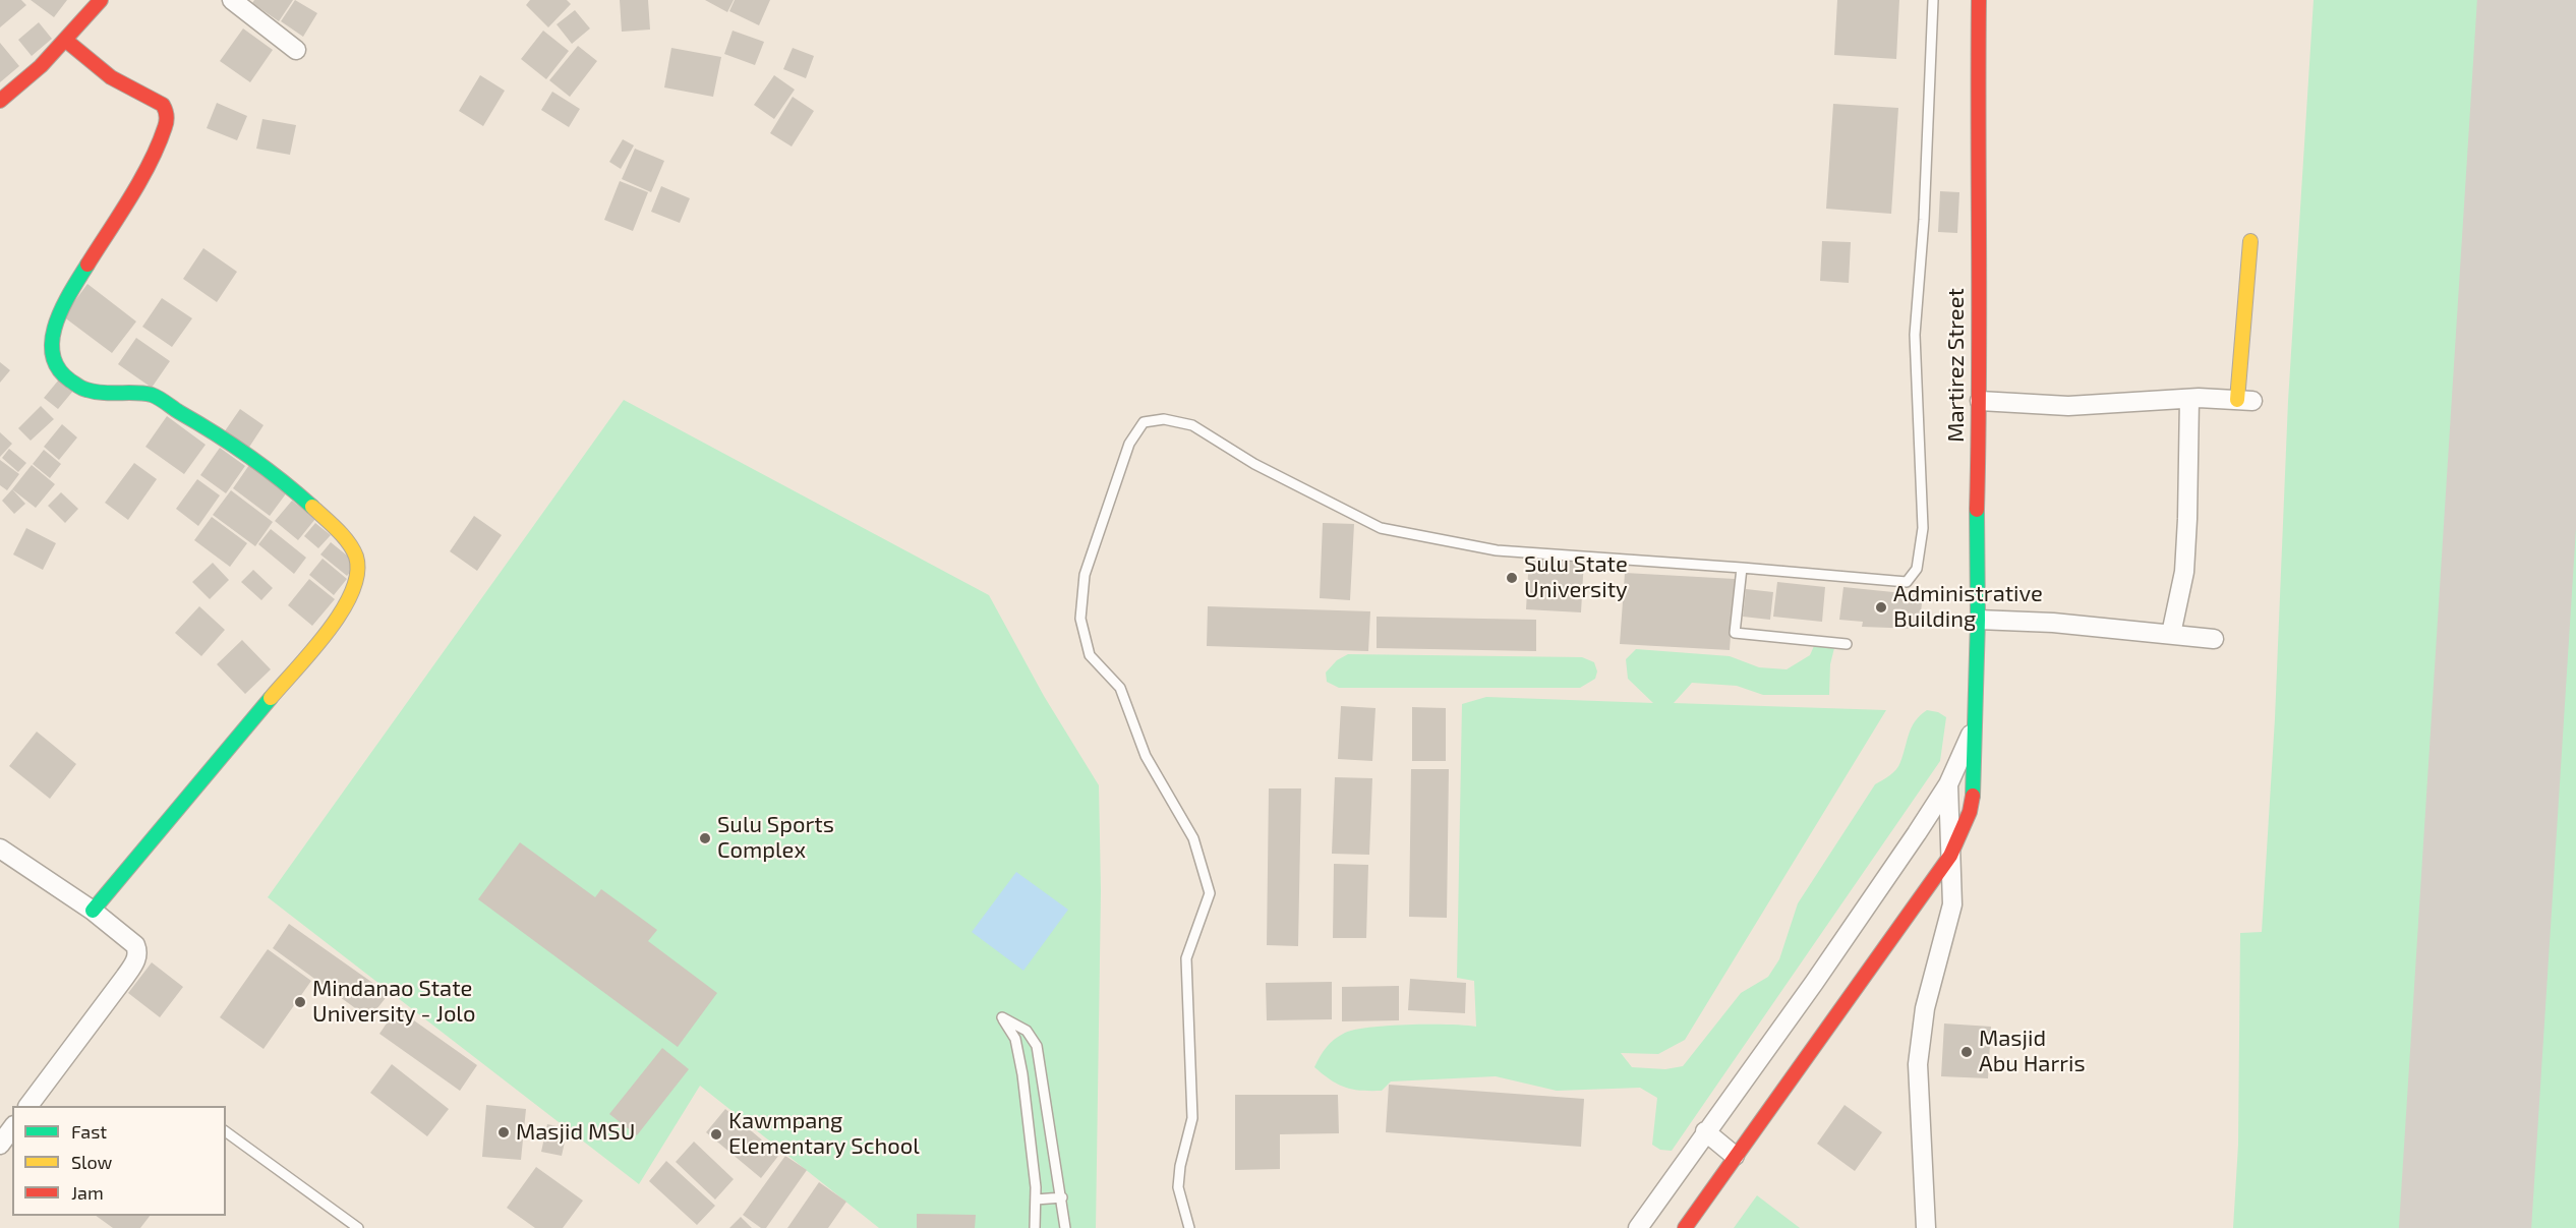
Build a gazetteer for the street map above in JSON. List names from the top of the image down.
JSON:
{
  "streets": {
    "street": ["Martirez Street"]
  },
  "places": [
    "Sulu State University",
    "Administrative Building",
    "Sulu Sports Complex",
    "Mindanao State University - Jolo",
    "Masjid Abu Harris",
    "Masjid MSU",
    "Kawmpang Elementary School"
  ],
  "legend": ["Fast", "Slow", "Jam"]
}
